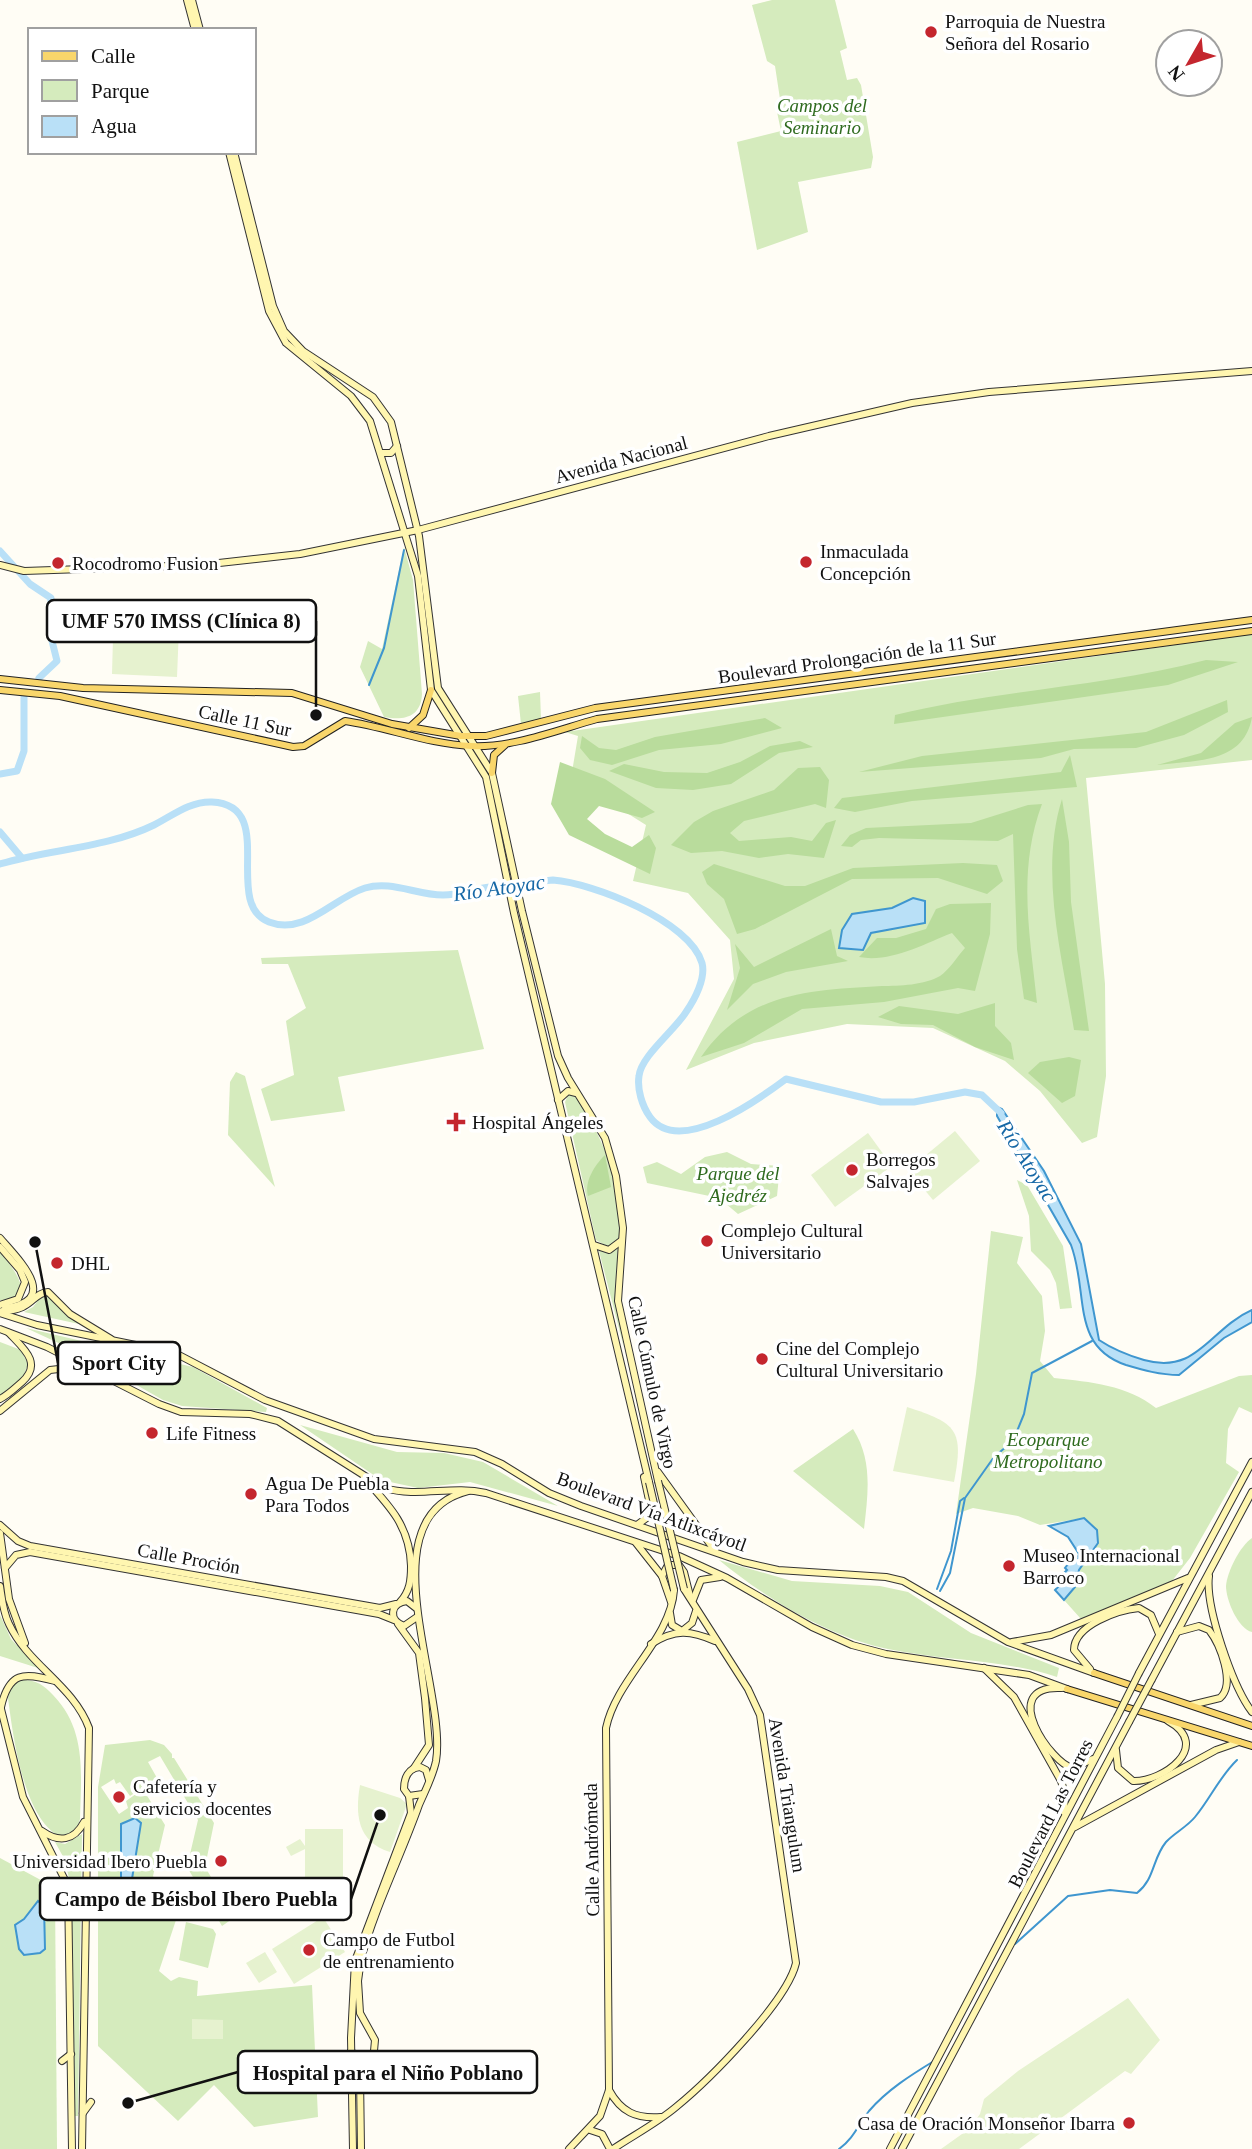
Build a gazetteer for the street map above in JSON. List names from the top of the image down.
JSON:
{
  "streets": {
    "main road": [
      "Avenida Nacional",
      "Boulevard Prolongación de la 11 Sur",
      "Calle 11 Sur",
      "Calle Cúmulo de Virgo",
      "Boulevard Vía Atlixcáyotl",
      "Calle Proción",
      "Avenida Triangulum",
      "Boulevard Las Torres",
      "Calle Andrómeda"
    ]
  },
  "crossings": [
    ["Avenida Nacional", "Calle Cúmulo de Virgo"],
    ["Boulevard Prolongación de la 11 Sur", "Calle 11 Sur"],
    ["Boulevard Prolongación de la 11 Sur", "Calle Cúmulo de Virgo"],
    ["Calle 11 Sur", "Calle Cúmulo de Virgo"],
    ["Calle Cúmulo de Virgo", "Avenida Triangulum"],
    ["Calle Cúmulo de Virgo", "Calle Andrómeda"]
  ],
  "water": ["Río Atoyac"],
  "parks": ["Campos del Seminario", "Parque del Ajedréz", "Ecoparque Metropolitano"],
  "places": {
    "other": [
      "Parroquia de Nuestra Señora del Rosario",
      "Inmaculada Concepción",
      "Rocodromo Fusion",
      "UMF 570 IMSS (Clínica 8)",
      "Borregos Salvajes",
      "Complejo Cultural Universitario",
      "Sport City",
      "DHL",
      "Cine del Complejo Cultural Universitario",
      "Life Fitness",
      "Agua De Puebla Para Todos",
      "Museo Internacional Barroco",
      "Cafetería y servicios docentes",
      "Campo de Béisbol Ibero Puebla",
      "Universidad Ibero Puebla",
      "Campo de Futbol de entrenamiento",
      "Hospital para el Niño Poblano",
      "Casa de Oración Monseñor Ibarra"
    ],
    "health": ["Hospital Ángeles"]
  },
  "legend": ["Calle", "Parque", "Agua"],
  "north": "bottom left"
}
